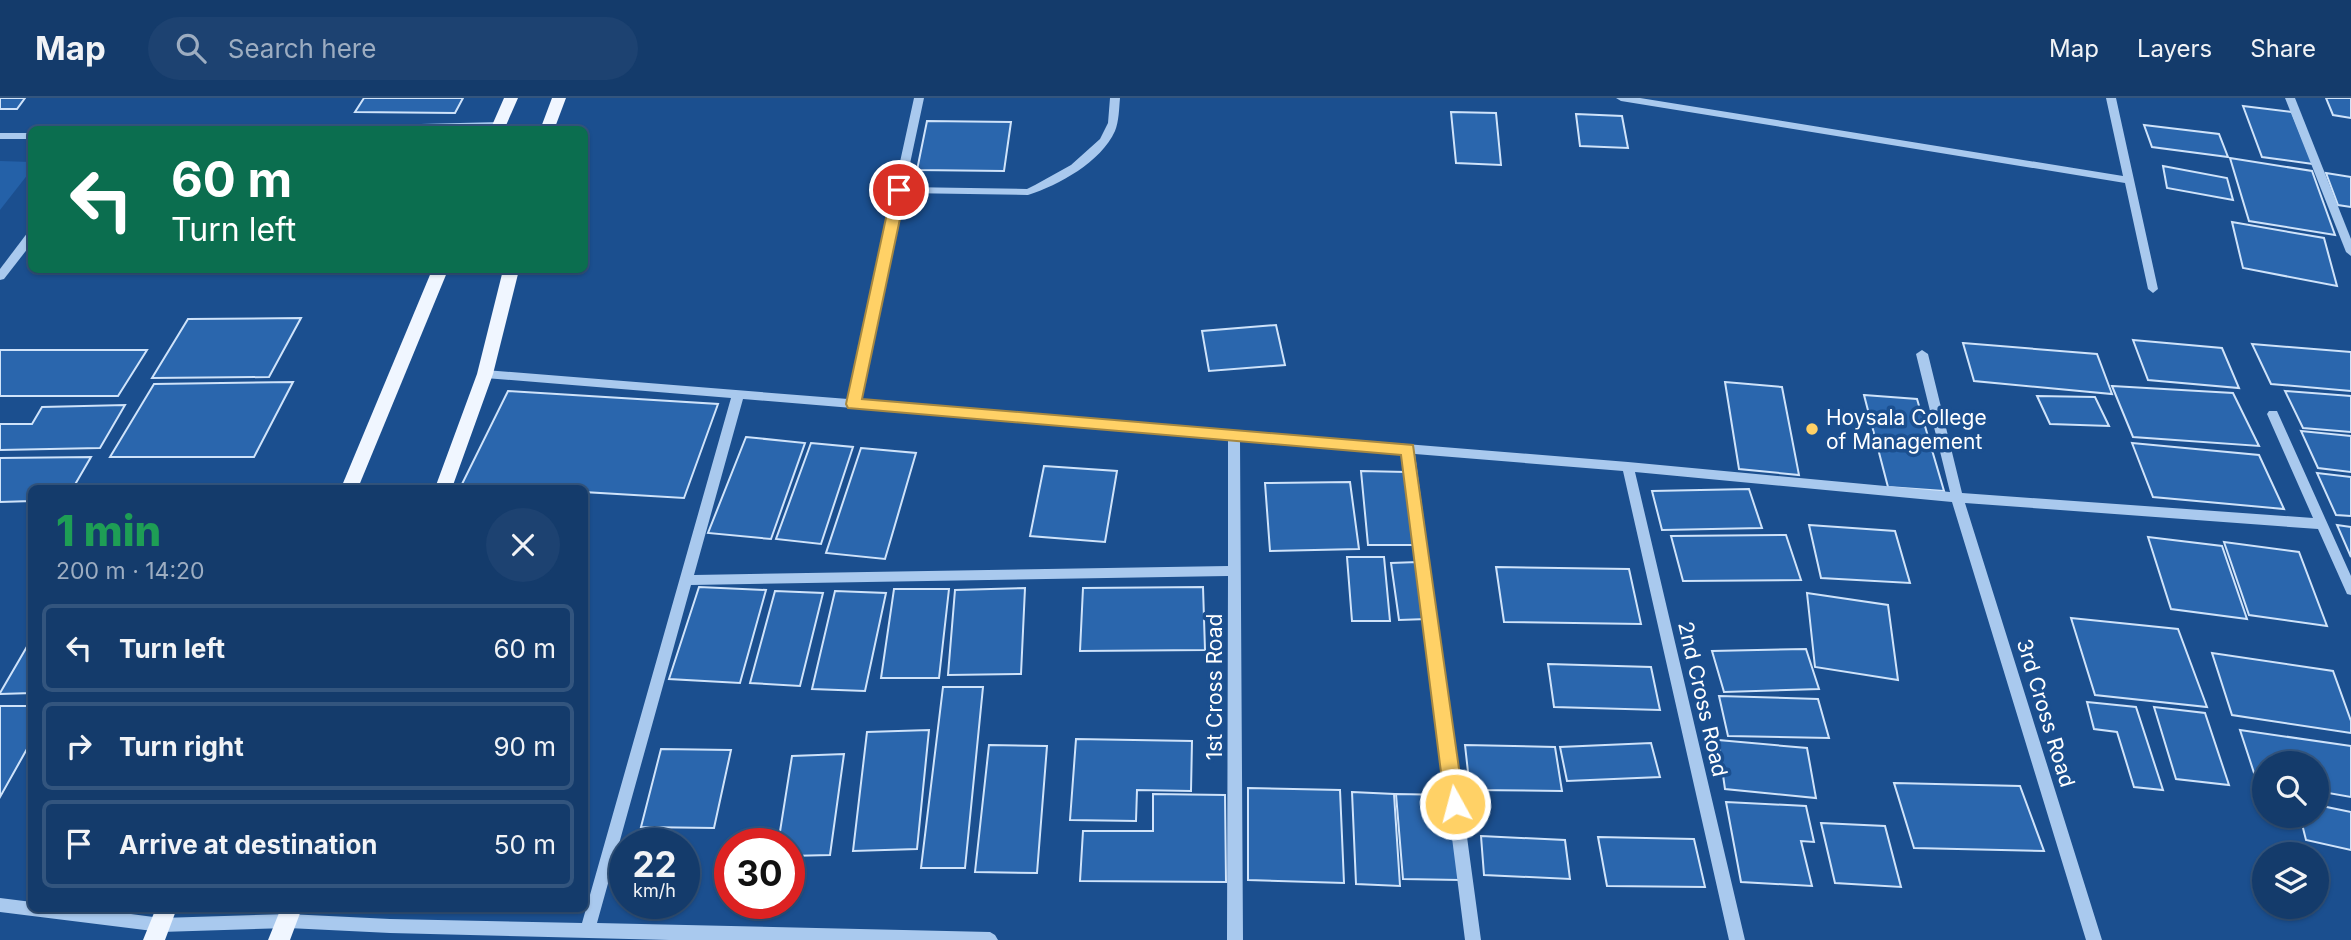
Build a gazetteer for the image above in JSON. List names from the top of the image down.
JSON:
{
  "streets": {
    "street": ["1st Cross Road", "2nd Cross Road", "3rd Cross Road"]
  },
  "places": ["Hoysala College of Management"],
  "page": {
    "header": "Map",
    "search": "Search here",
    "nav": ["Map", "Layers", "Share"],
    "turn": ["60 m", "Turn left"],
    "heading": ["1 min", "200 m · 14:20"],
    "list": [
      {
        "name": "Turn left",
        "value": "60 m"
      },
      {
        "name": "Turn right",
        "value": "90 m"
      },
      {
        "name": "Arrive at destination",
        "value": "50 m"
      }
    ],
    "speed": "22 km/h",
    "limit": "30"
  }
}
